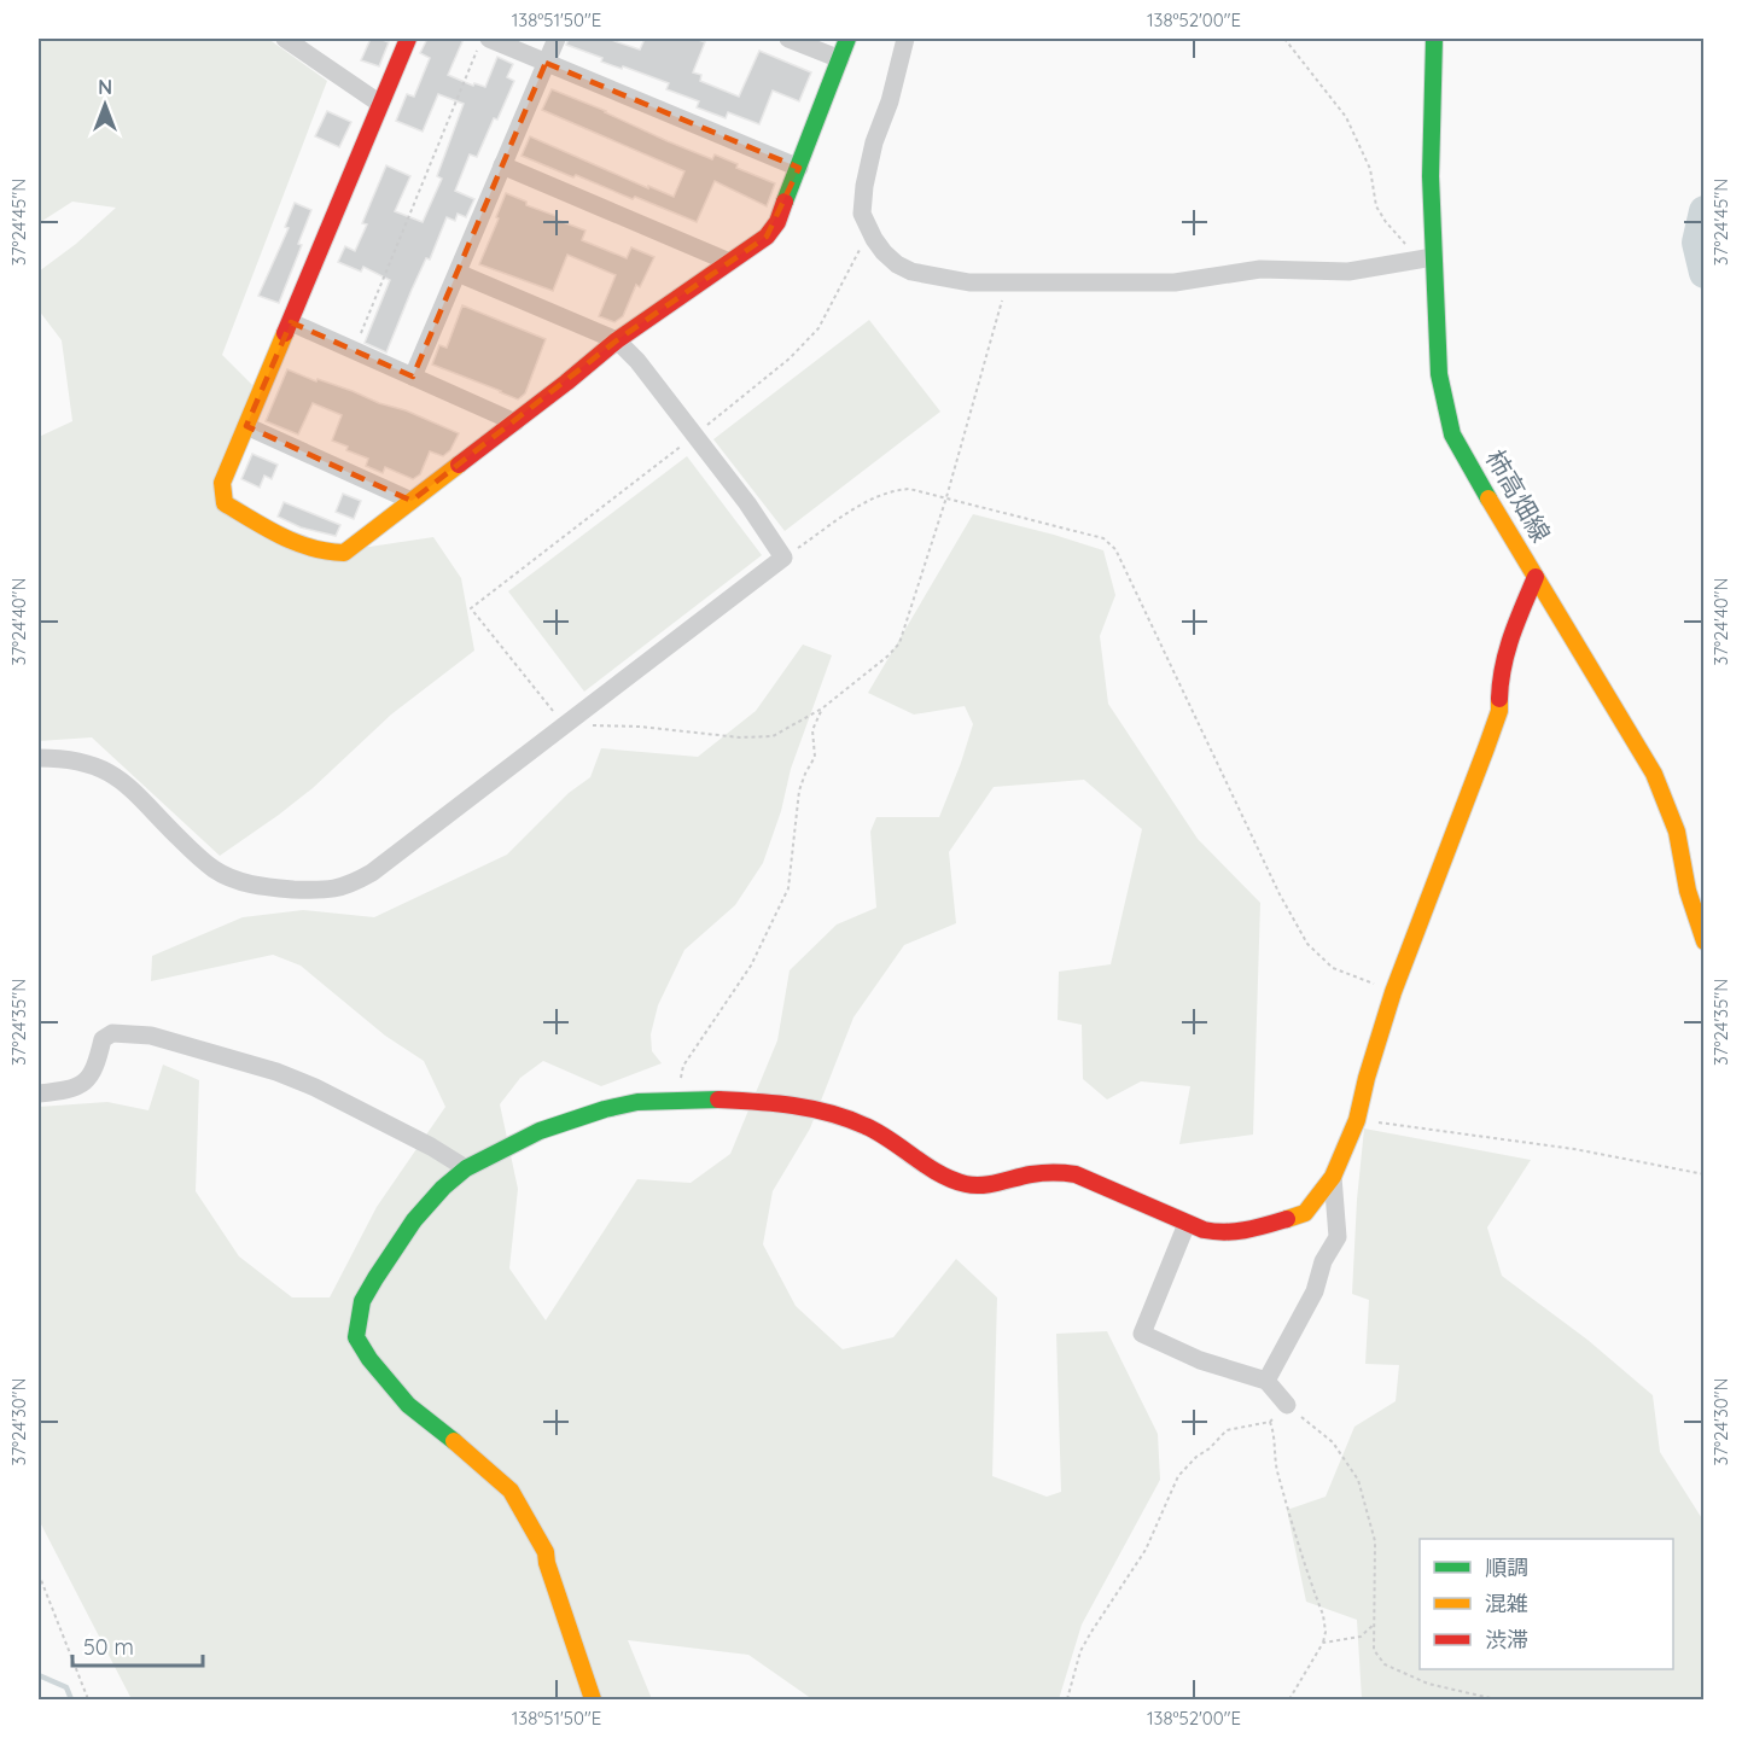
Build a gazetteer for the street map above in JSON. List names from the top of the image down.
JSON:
{
  "streets": {
    "street": ["柿高畑線"]
  },
  "legend": ["順調", "混雑", "渋滞"],
  "scale_bar": "50 m",
  "north": "top",
  "coordinates": [
    "138°51'50\"E",
    "138°52'00\"E",
    "37°24'45\"N",
    "37°24'40\"N",
    "37°24'35\"N",
    "37°24'30\"N"
  ]
}
